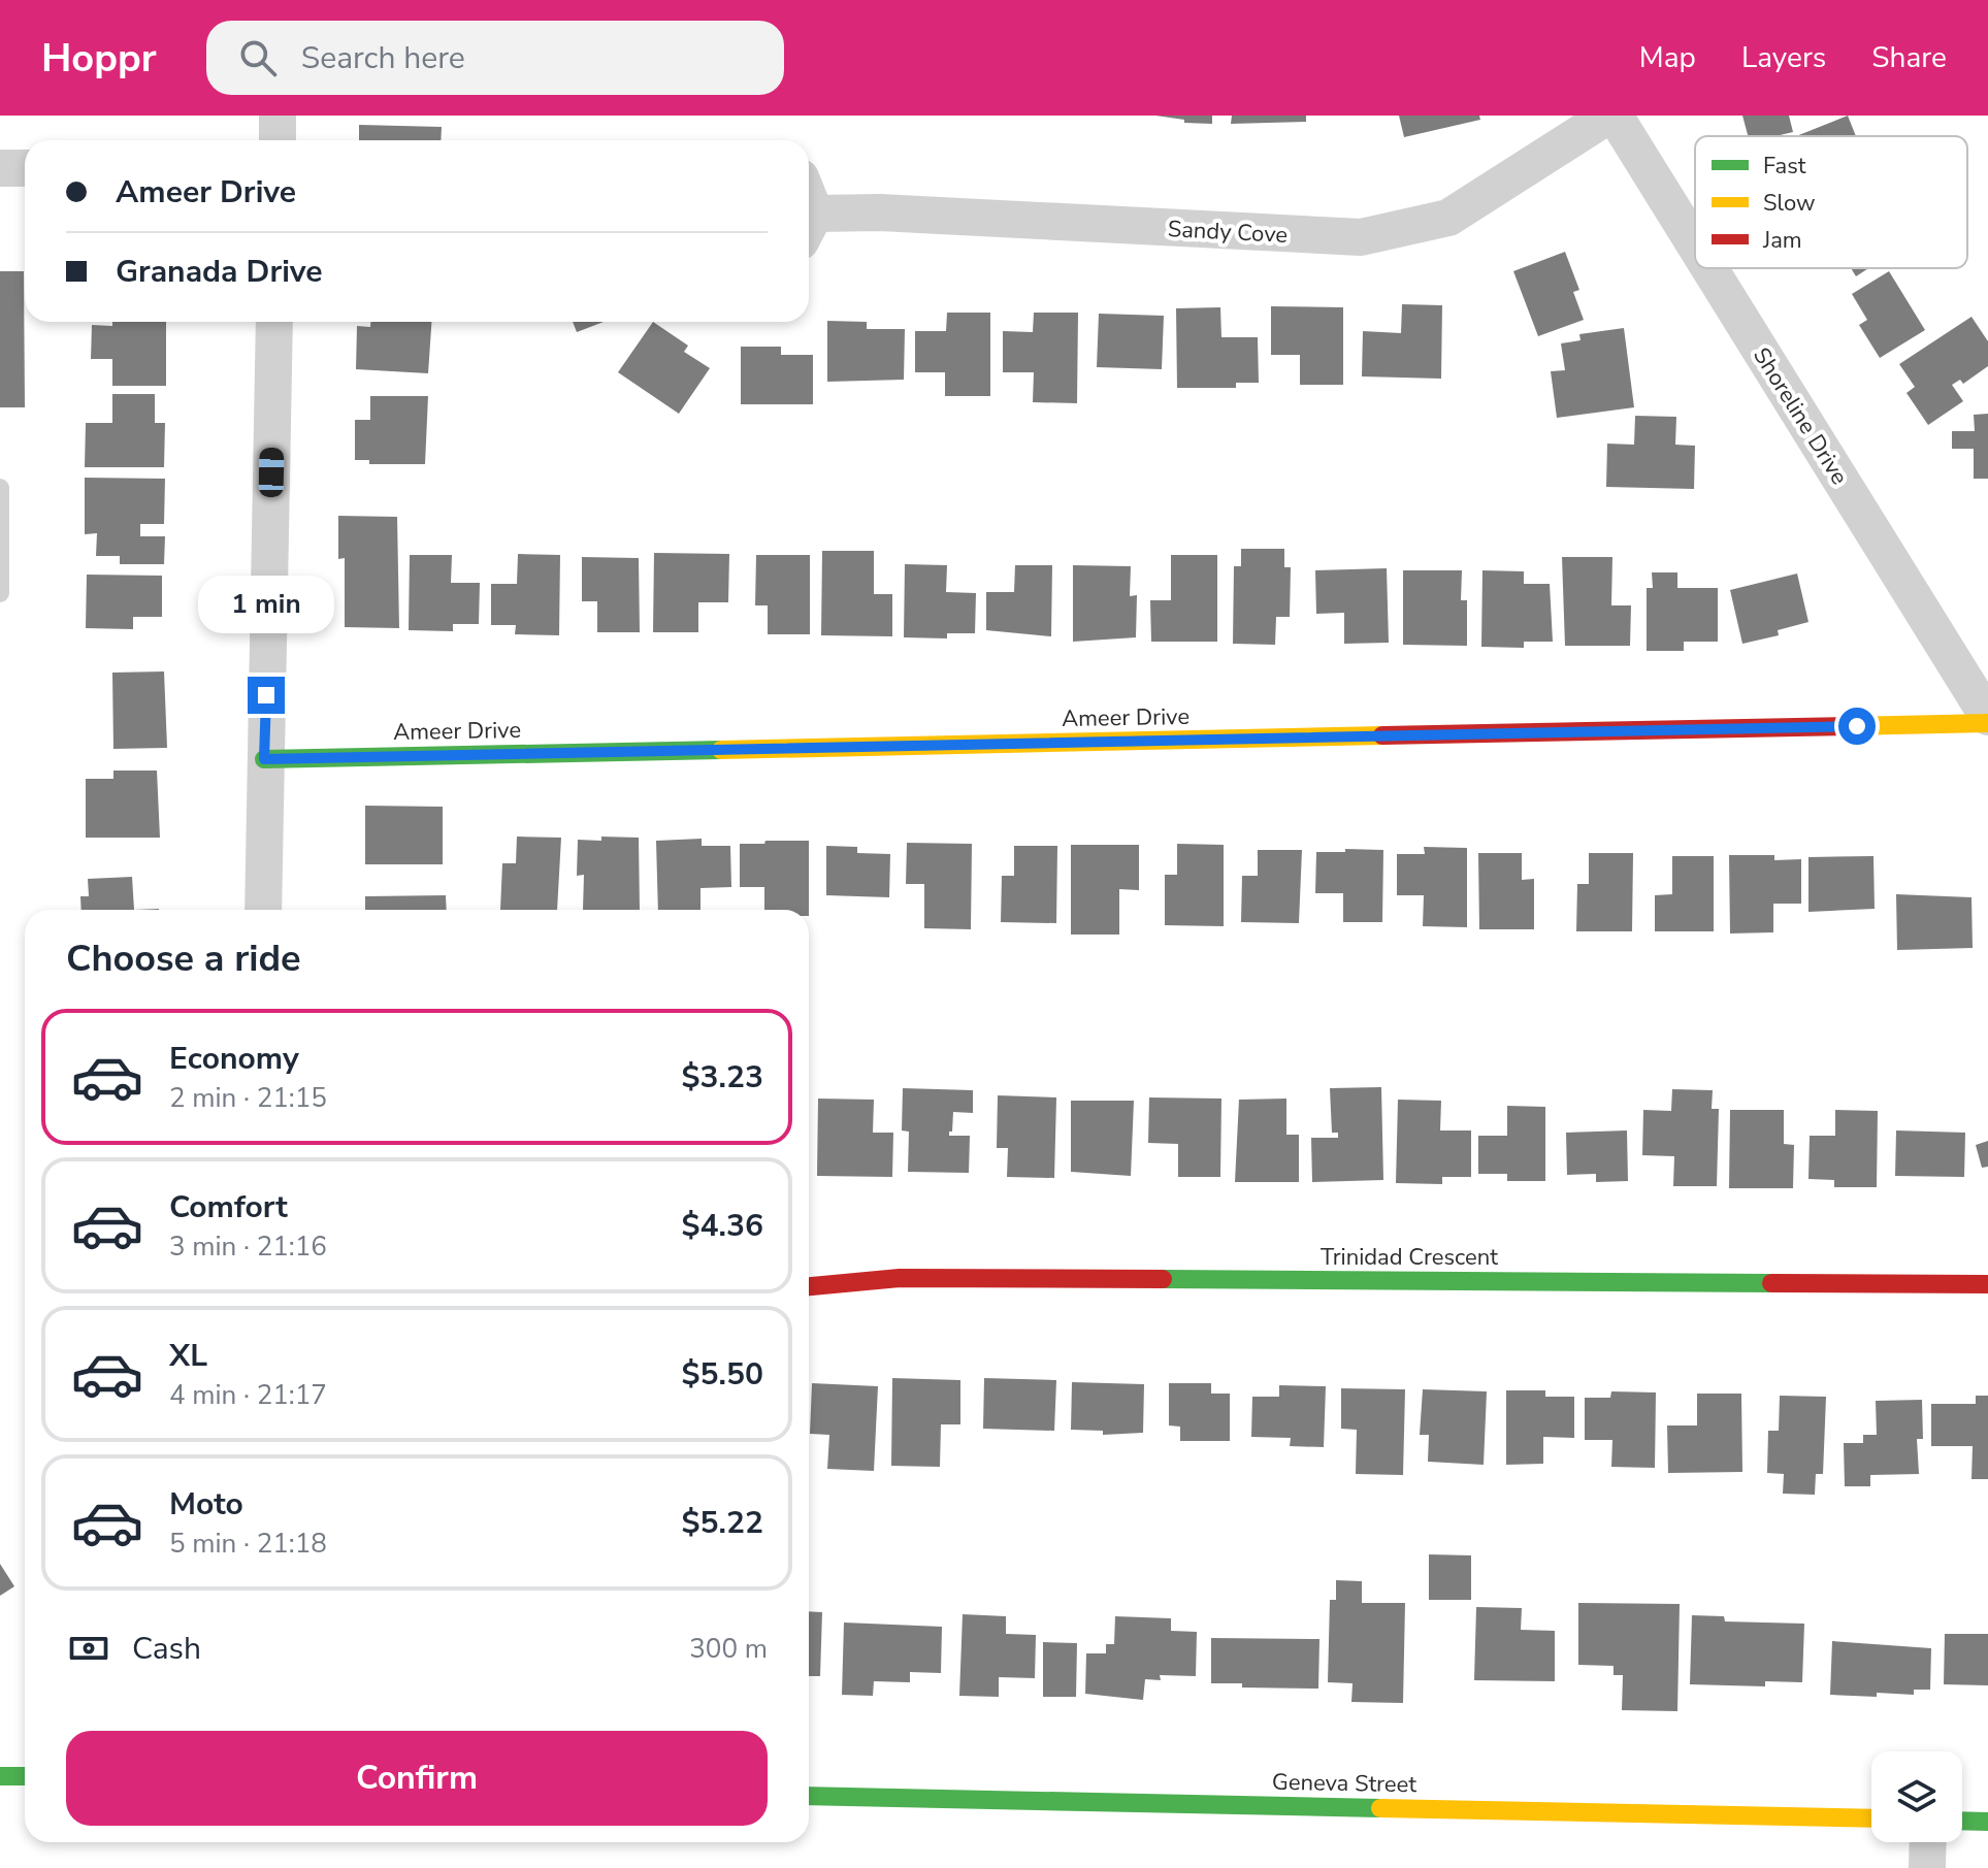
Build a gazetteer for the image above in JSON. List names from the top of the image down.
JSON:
{
  "streets": {
    "street": [
      "Sandy Cove",
      "Shoreline Drive",
      "Ameer Drive",
      "Trinidad Crescent",
      "Geneva Street"
    ]
  },
  "crossings": [
    ["Sandy Cove", "Shoreline Drive"]
  ],
  "legend": ["Fast", "Slow", "Jam"],
  "page": {
    "header": "Hoppr",
    "search": "Search here",
    "nav": ["Map", "Layers", "Share"],
    "banner": ["Ameer Drive", "Granada Drive"],
    "bubble": "1 min",
    "heading": "Choose a ride",
    "list": [
      {
        "name": "Economy",
        "note": "2 min · 21:15",
        "value": "$3.23"
      },
      {
        "name": "Comfort",
        "note": "3 min · 21:16",
        "value": "$4.36"
      },
      {
        "name": "XL",
        "note": "4 min · 21:17",
        "value": "$5.50"
      },
      {
        "name": "Moto",
        "note": "5 min · 21:18",
        "value": "$5.22"
      }
    ],
    "pay": ["Cash", "300 m"],
    "buttons": "Confirm"
  }
}
